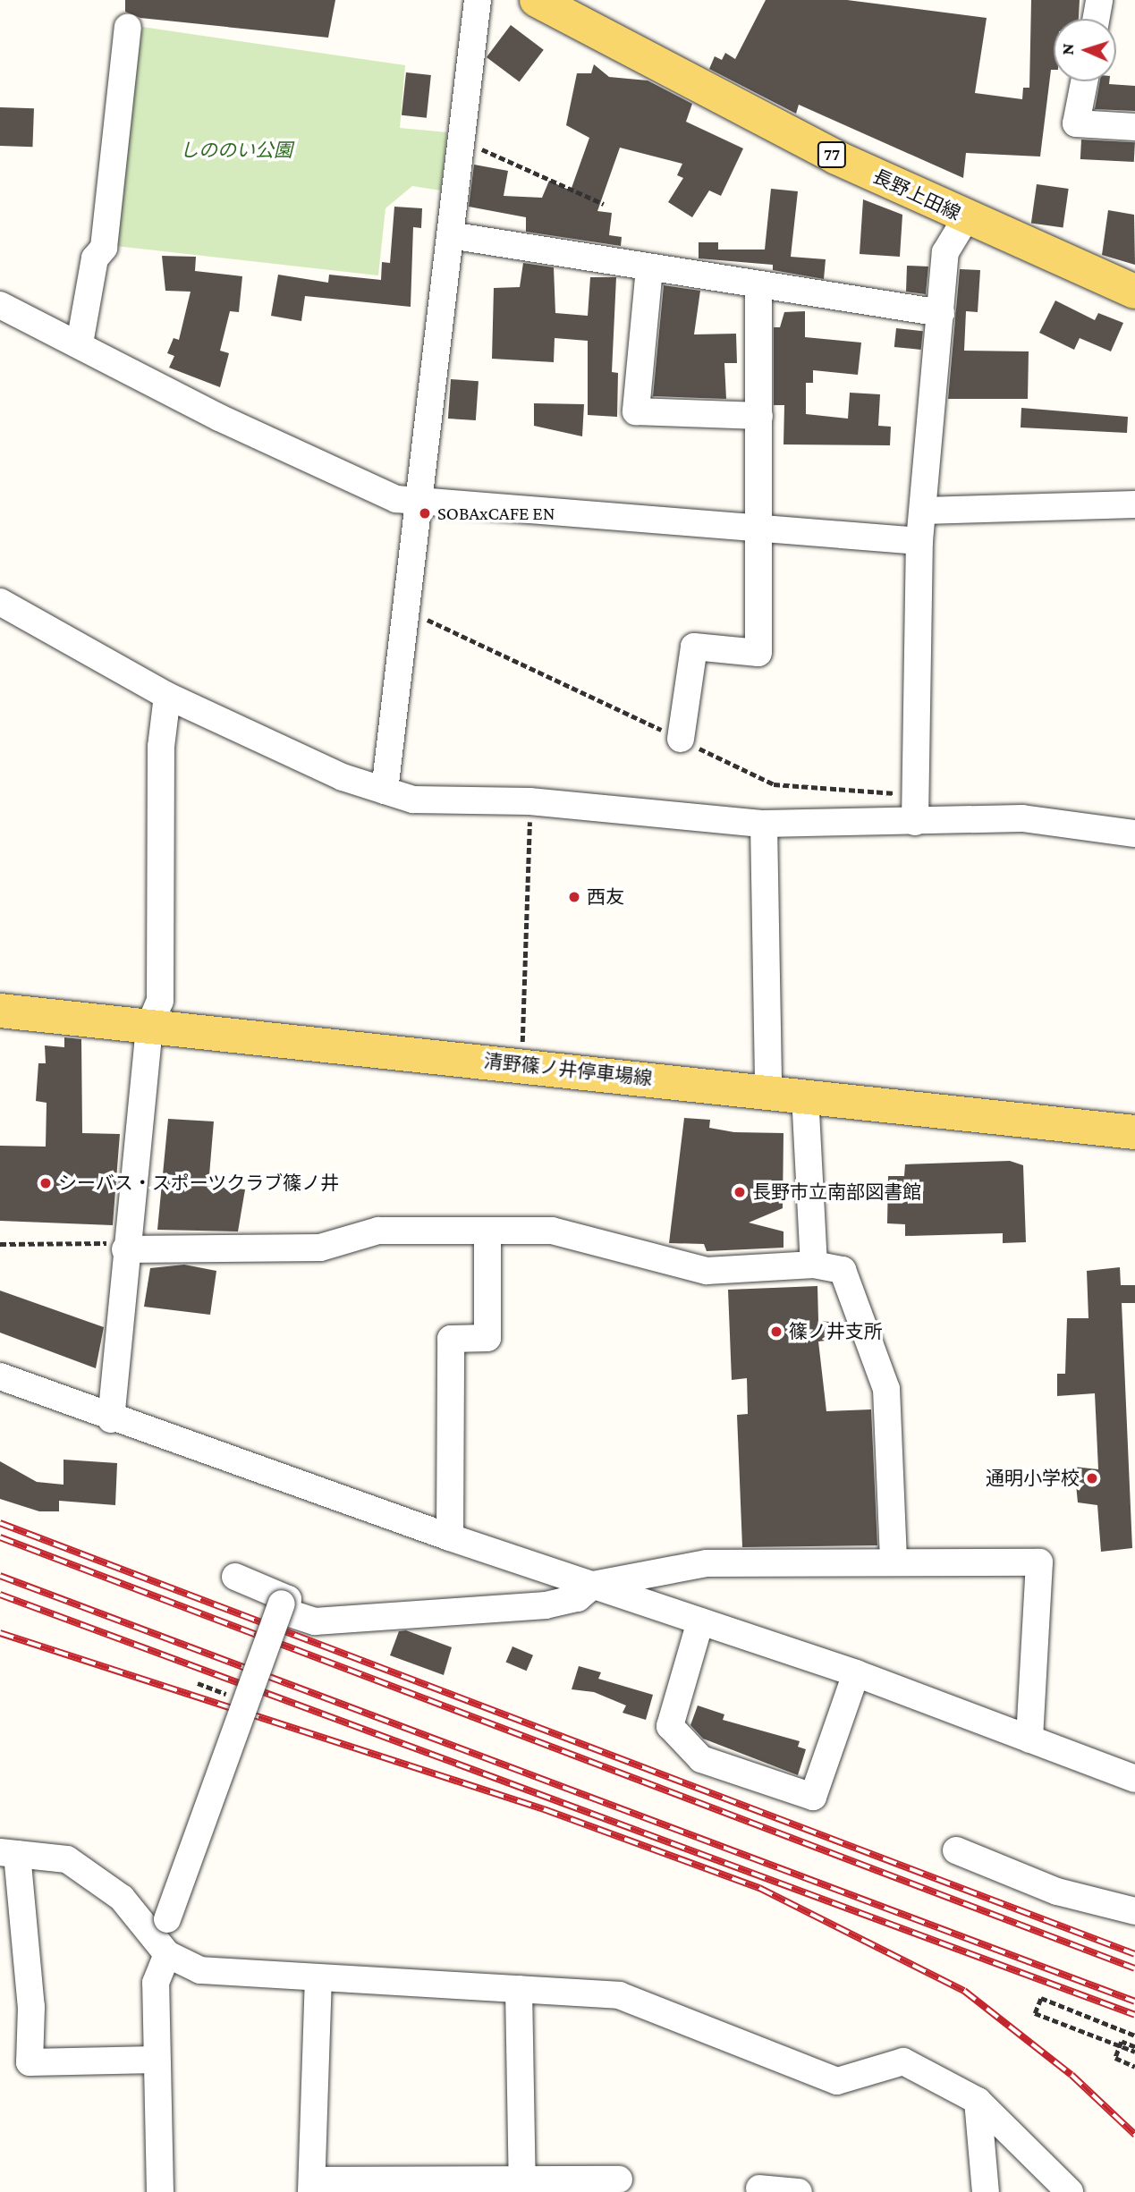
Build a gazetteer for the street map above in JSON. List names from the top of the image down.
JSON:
{
  "streets": {
    "main road": ["77", "長野上田線", "清野篠ノ井停車場線"]
  },
  "parks": ["しののい公園"],
  "places": [
    "SOBAxCAFE EN",
    "西友",
    "シーバス・スポーツクラブ篠ノ井",
    "長野市立南部図書館",
    "篠ノ井支所",
    "通明小学校"
  ],
  "north": "left"
}
